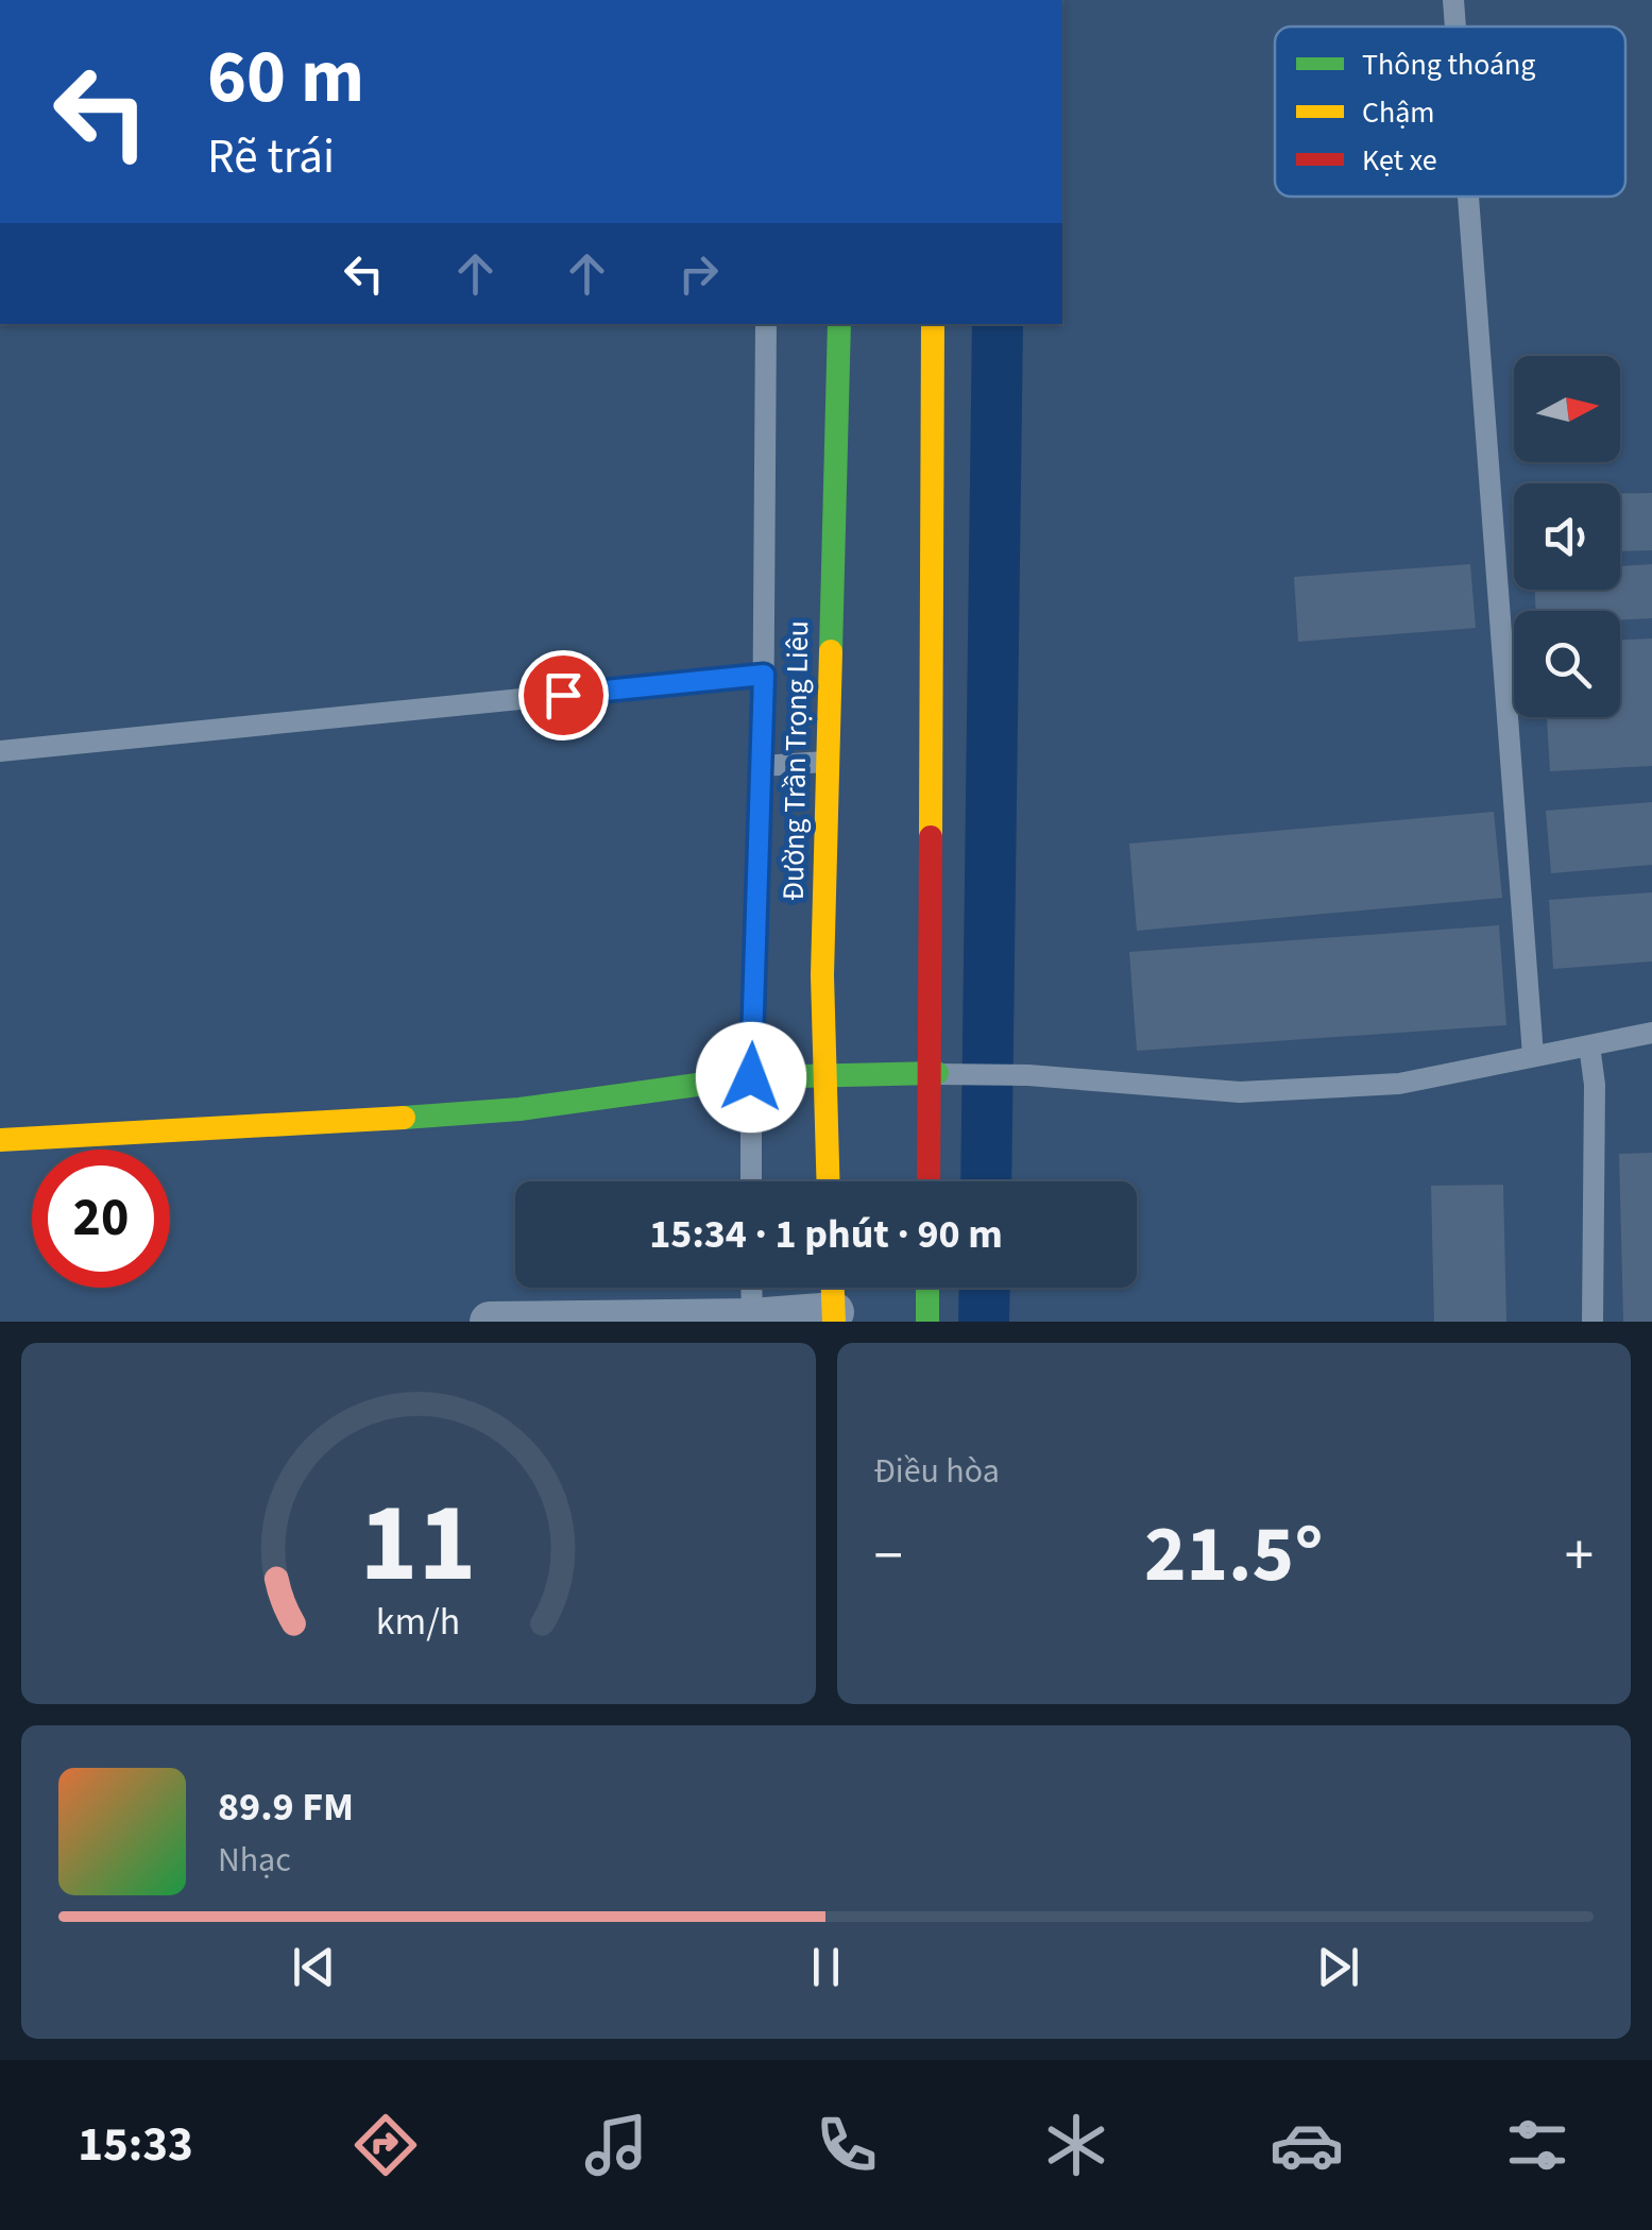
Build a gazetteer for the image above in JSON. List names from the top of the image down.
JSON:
{
  "streets": {
    "main road": ["Đường Trần Trọng Liêu"]
  },
  "legend": ["Thông thoáng", "Chậm", "Kẹt xe"],
  "north": "right",
  "page": {
    "turn": ["60 m", "Rẽ trái"],
    "limit": "20",
    "trip": "15:34 · 1 phút · 90 m",
    "tile": "Điều hòa",
    "heat": ["−", "21.5°", "+"],
    "song": ["89.9 FM", "Nhạc"],
    "tabs": "15:33",
    "gauge": ["11", "km/h"]
  }
}
